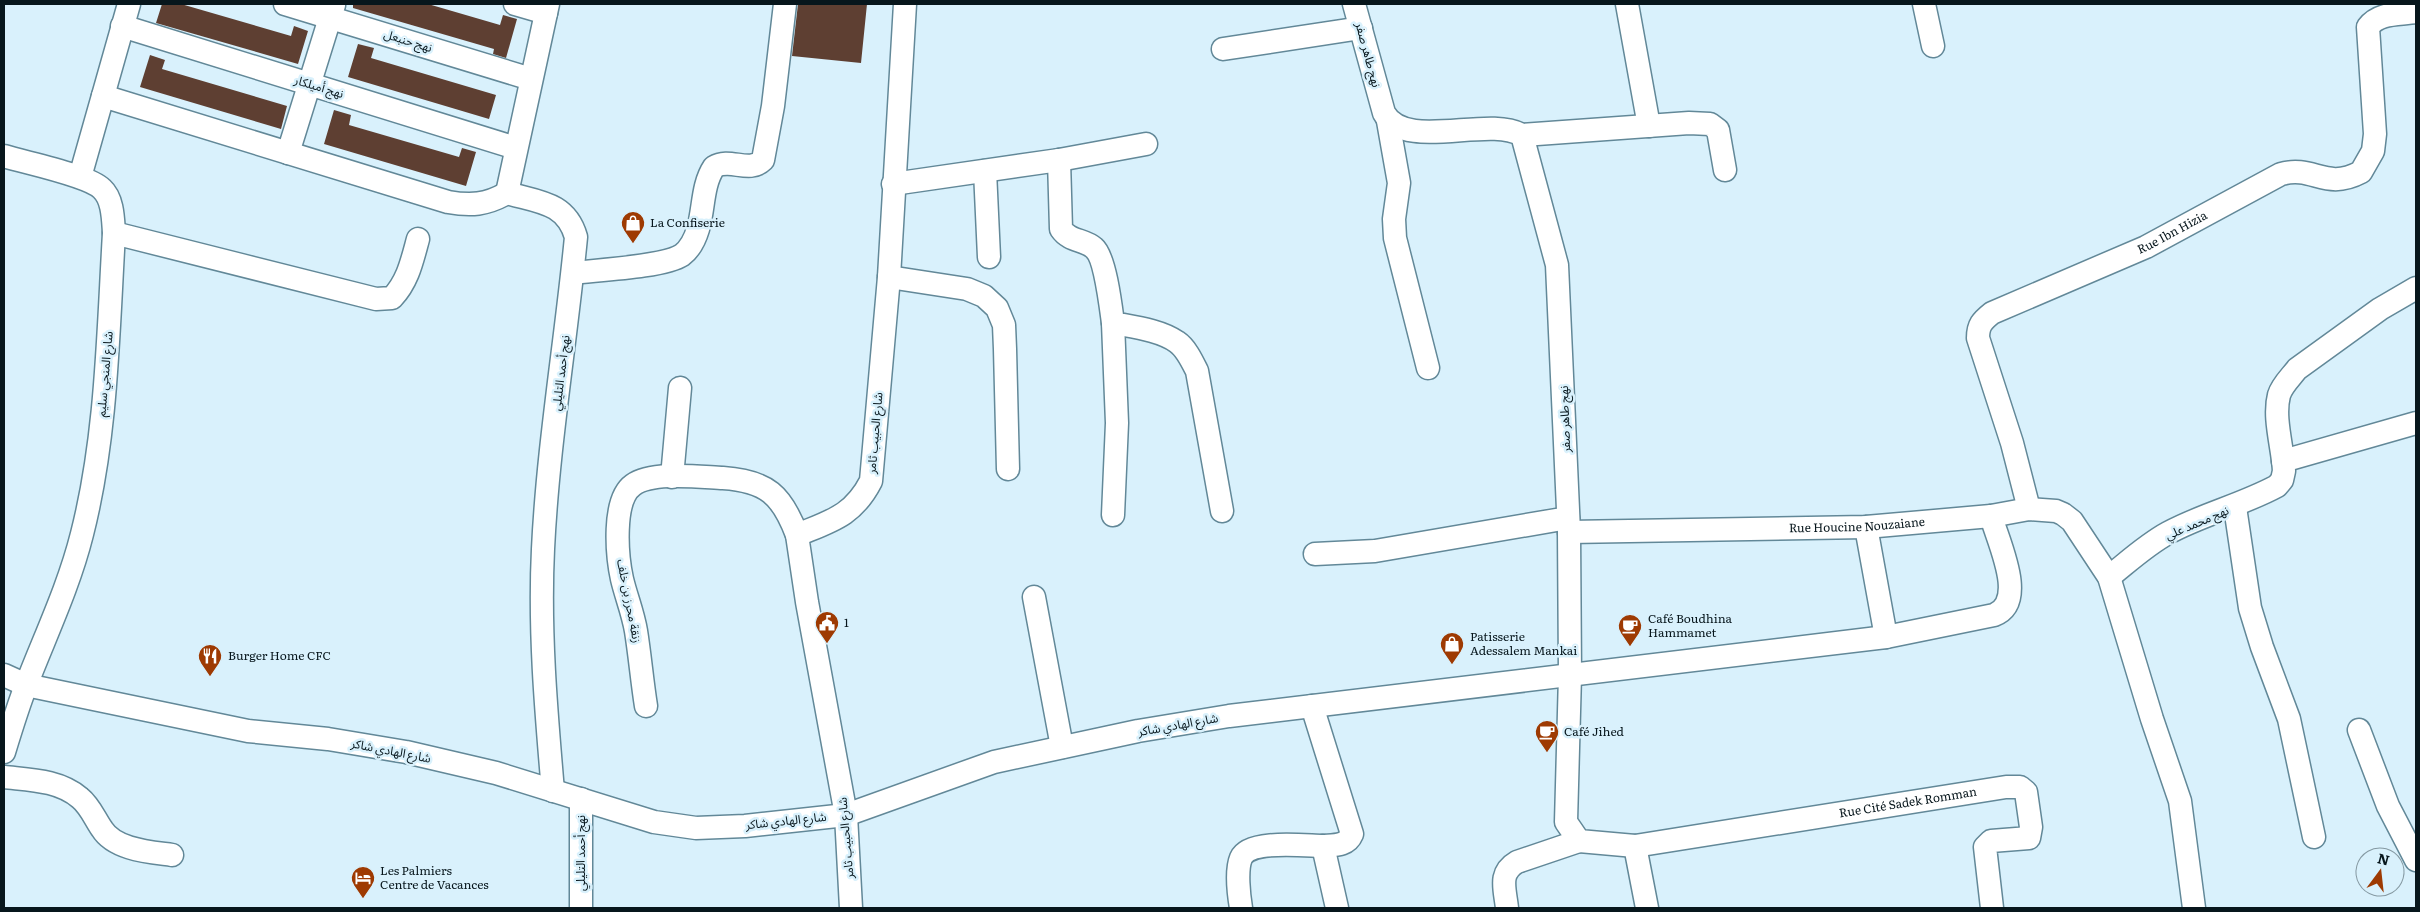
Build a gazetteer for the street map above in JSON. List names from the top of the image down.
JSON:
{
  "streets": {
    "street": [
      "نهج حنبعل",
      "نهج طاهر صفر",
      "نهج أميلكار",
      "Rue Ibn Hizia",
      "نهج أحمد التليلي",
      "شارع المنجي سليم",
      "شارع الحبيب ثامر",
      "نهج محمد علي",
      "Rue Houcine Nouzaiane",
      "زنقة محرز بن خلف",
      "شارع الهادي شاكر",
      "Rue Cité Sadek Romman"
    ]
  },
  "crossings": [
    ["نهج طاهر صفر", "Rue Houcine Nouzaiane"],
    ["نهج طاهر صفر", "شارع الهادي شاكر"],
    ["Rue Ibn Hizia", "Rue Houcine Nouzaiane"],
    ["نهج أحمد التليلي", "شارع الهادي شاكر"],
    ["شارع المنجي سليم", "شارع الهادي شاكر"],
    ["شارع الحبيب ثامر", "زنقة محرز بن خلف"],
    ["شارع الحبيب ثامر", "شارع الهادي شاكر"],
    ["نهج محمد علي", "Rue Houcine Nouzaiane"],
    ["Rue Houcine Nouzaiane", "شارع الهادي شاكر"]
  ],
  "places": {
    "shop": ["La Confiserie", "Patisserie Adessalem Mankai"],
    "public building": ["1"],
    "cafe": ["Café Boudhina Hammamet", "Café Jihed"],
    "restaurant": ["Burger Home CFC"],
    "hotel": ["Les Palmiers Centre de Vacances"]
  },
  "north": "top"
}
